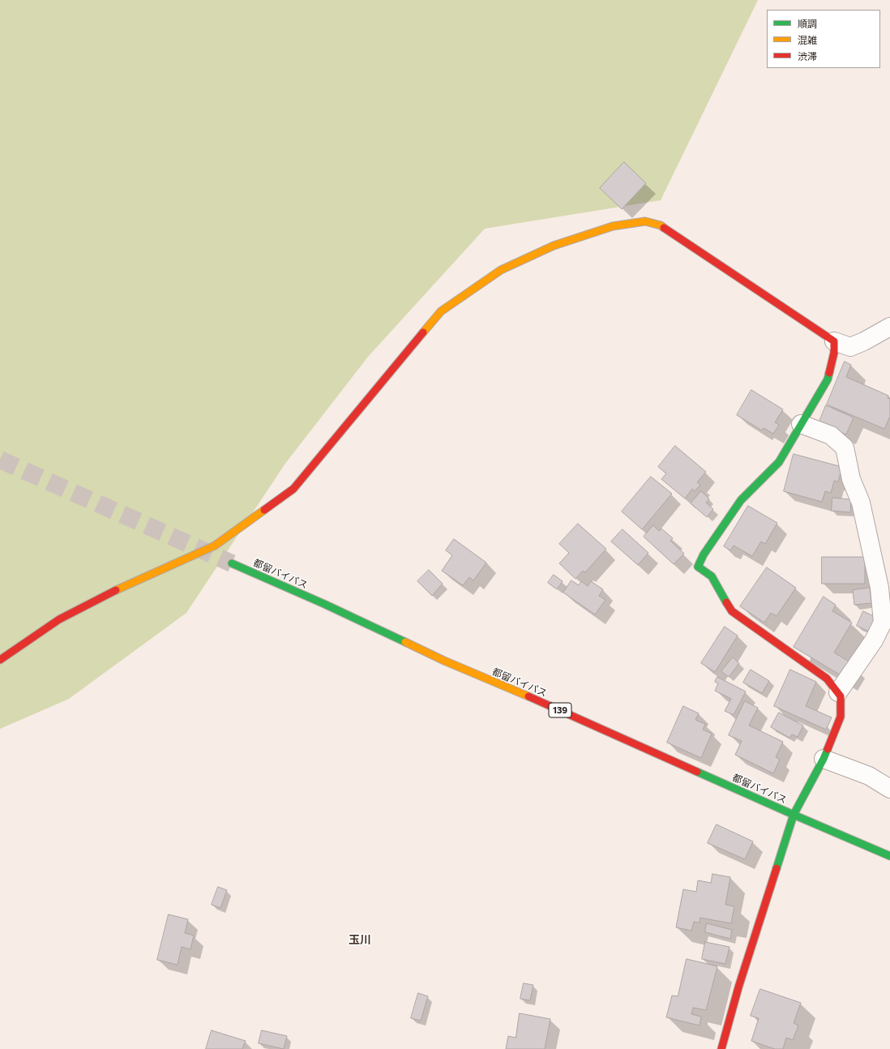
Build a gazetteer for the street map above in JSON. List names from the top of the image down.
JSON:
{
  "streets": {
    "main road": ["都留バイパス", "139"]
  },
  "districts": ["玉川"],
  "legend": ["順調", "混雑", "渋滞"]
}
